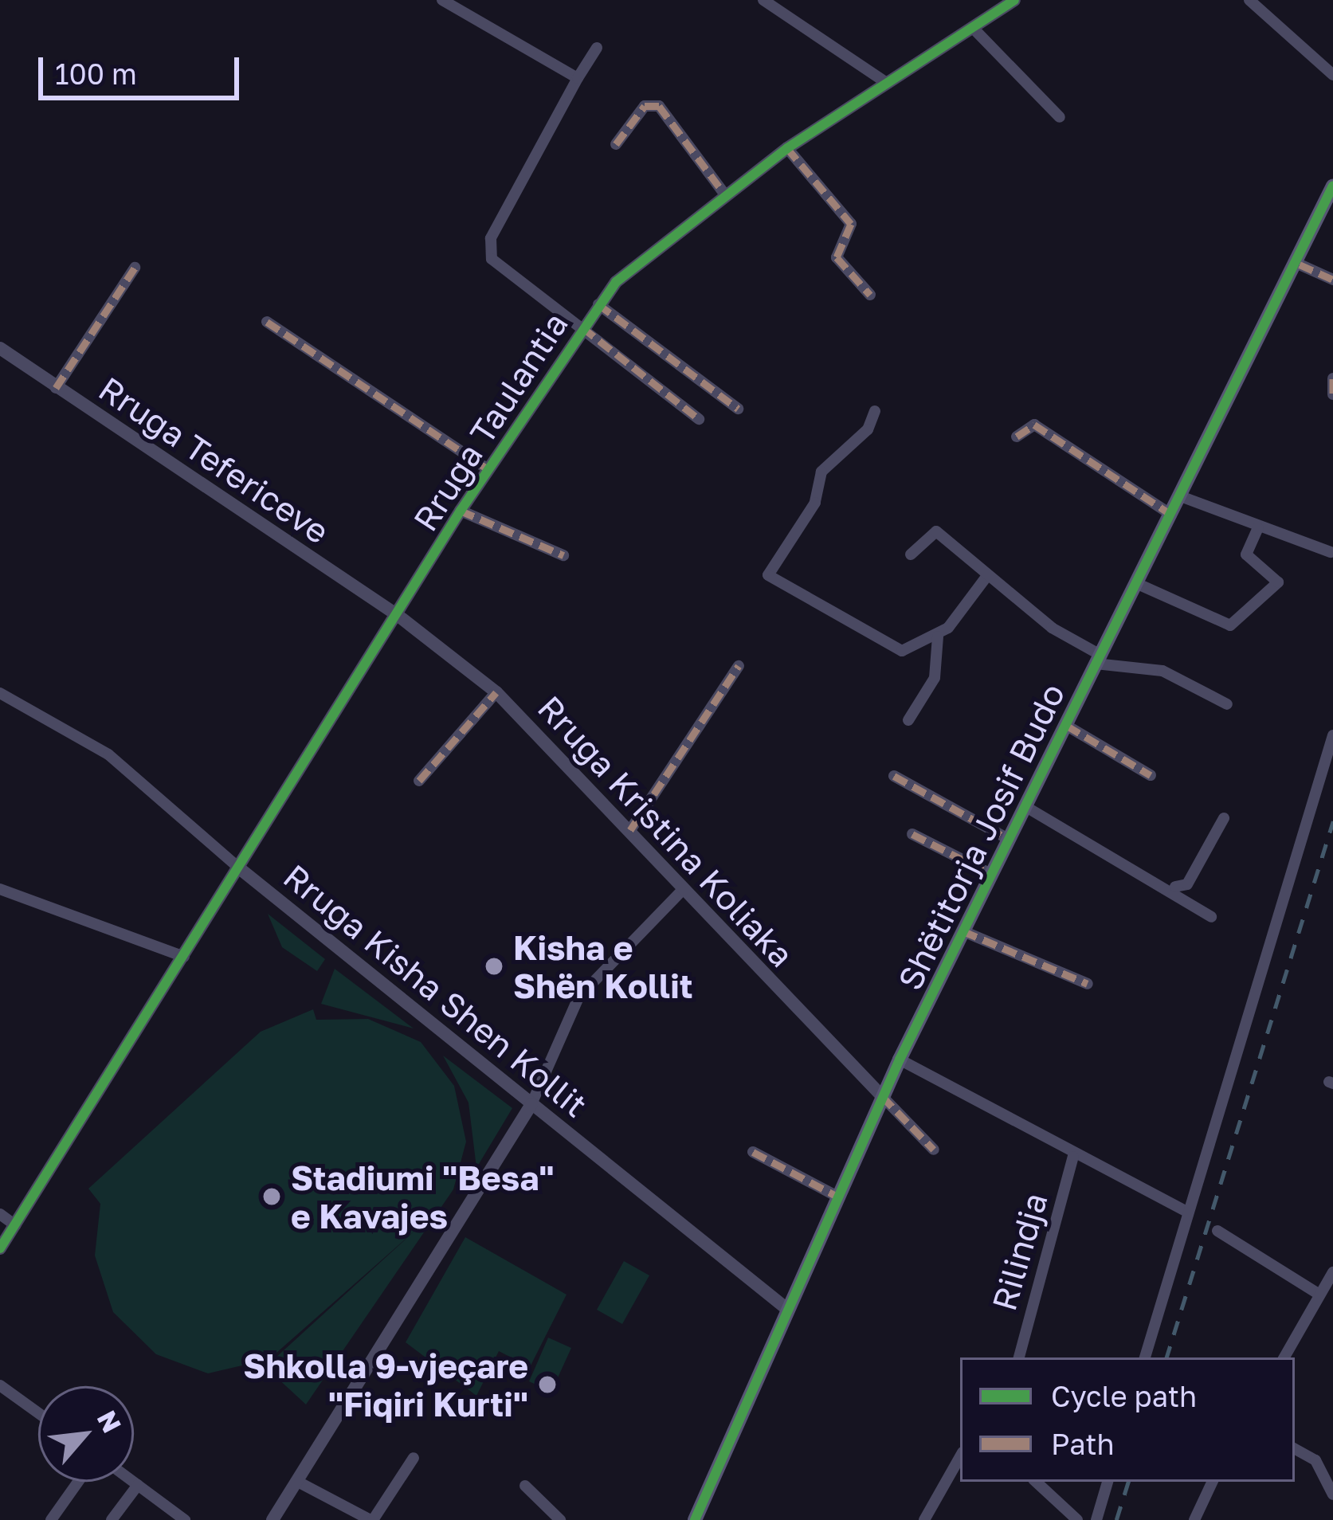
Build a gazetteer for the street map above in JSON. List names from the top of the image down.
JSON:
{
  "streets": {
    "main road": ["Shëtitorja Josif Budo"],
    "street": [
      "Rruga Taulantia",
      "Rruga Tefericeve",
      "Rruga Kristina Koliaka",
      "Rruga Kisha Shen Kollit",
      "Rilindja"
    ]
  },
  "crossings": [
    ["Rruga Taulantia", "Rruga Tefericeve"],
    ["Rruga Taulantia", "Rruga Kristina Koliaka"],
    ["Rruga Taulantia", "Rruga Kisha Shen Kollit"],
    ["Rruga Tefericeve", "Rruga Kristina Koliaka"],
    ["Rruga Kristina Koliaka", "Shëtitorja Josif Budo"],
    ["Shëtitorja Josif Budo", "Rruga Kisha Shen Kollit"]
  ],
  "places": ["Kisha e Shën Kollit", "Stadiumi \"Besa\" e Kavajes", "Shkolla 9-vjeçare \"Fiqiri Kurti\""],
  "legend": ["Cycle path", "Path"],
  "scale_bar": "100 m",
  "north": "top right"
}
